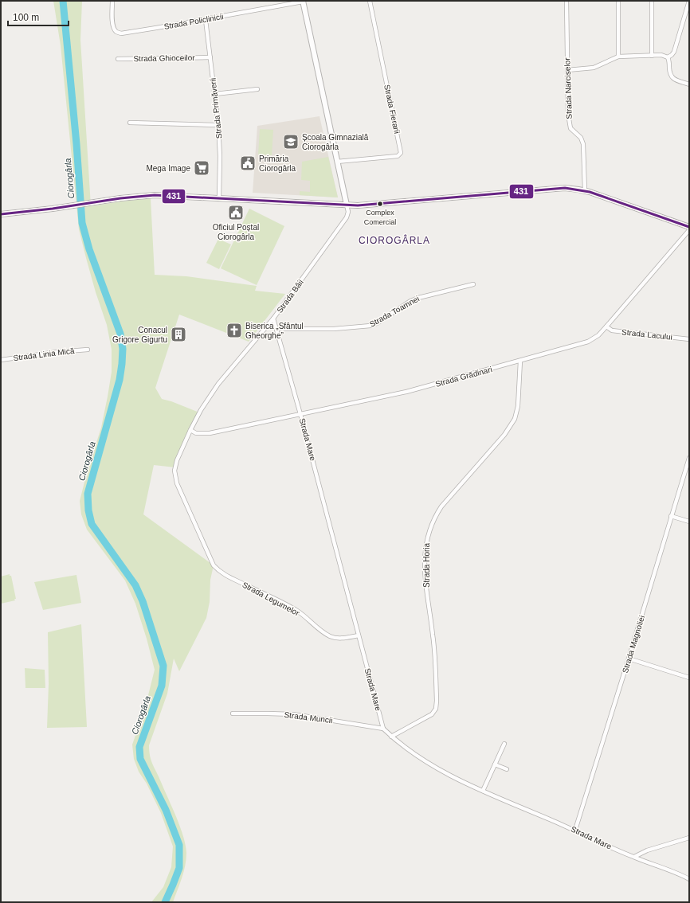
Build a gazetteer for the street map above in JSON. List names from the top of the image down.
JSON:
{
  "streets": {
    "street": [
      "Strada Policlinicii",
      "Strada Ghioceilor",
      "Strada Narciselor",
      "Strada Primăverii",
      "Strada Fierarii",
      "Strada Băii",
      "Strada Toamnei",
      "Strada Lacului",
      "Strada Linia Mică",
      "Strada Grădinari",
      "Strada Mare",
      "Strada Horia",
      "Strada Legumelor",
      "Strada Magnoliei",
      "Strada Muncii"
    ]
  },
  "crossings": [
    ["Strada Policlinicii", "Strada Primăverii"],
    ["Strada Ghioceilor", "Strada Primăverii"],
    ["Strada Băii", "Strada Grădinari"],
    ["Strada Băii", "Strada Mare"],
    ["Strada Băii", "Strada Legumelor"],
    ["Strada Toamnei", "Strada Mare"],
    ["Strada Lacului", "Strada Grădinari"],
    ["Strada Grădinari", "Strada Mare"],
    ["Strada Grădinari", "Strada Horia"],
    ["Strada Mare", "Strada Horia"],
    ["Strada Mare", "Strada Legumelor"],
    ["Strada Mare", "Strada Magnoliei"],
    ["Strada Mare", "Strada Muncii"]
  ],
  "districts": ["CIOROGÂRLA"],
  "water": ["Ciorogârla"],
  "places": {
    "school or university": ["Școala Gimnazială Ciorogârla"],
    "public building": ["Primăria Ciorogârla", "Oficiul Poștal Ciorogârla"],
    "supermarket": ["Mega Image"],
    "other": ["Complex Comercial"],
    "church": ["Biserica „Sfântul Gheorghe”"],
    "building": ["Conacul Grigore Gigurtu"]
  },
  "lines": ["transit line 431"],
  "scale_bar": "100 m"
}
